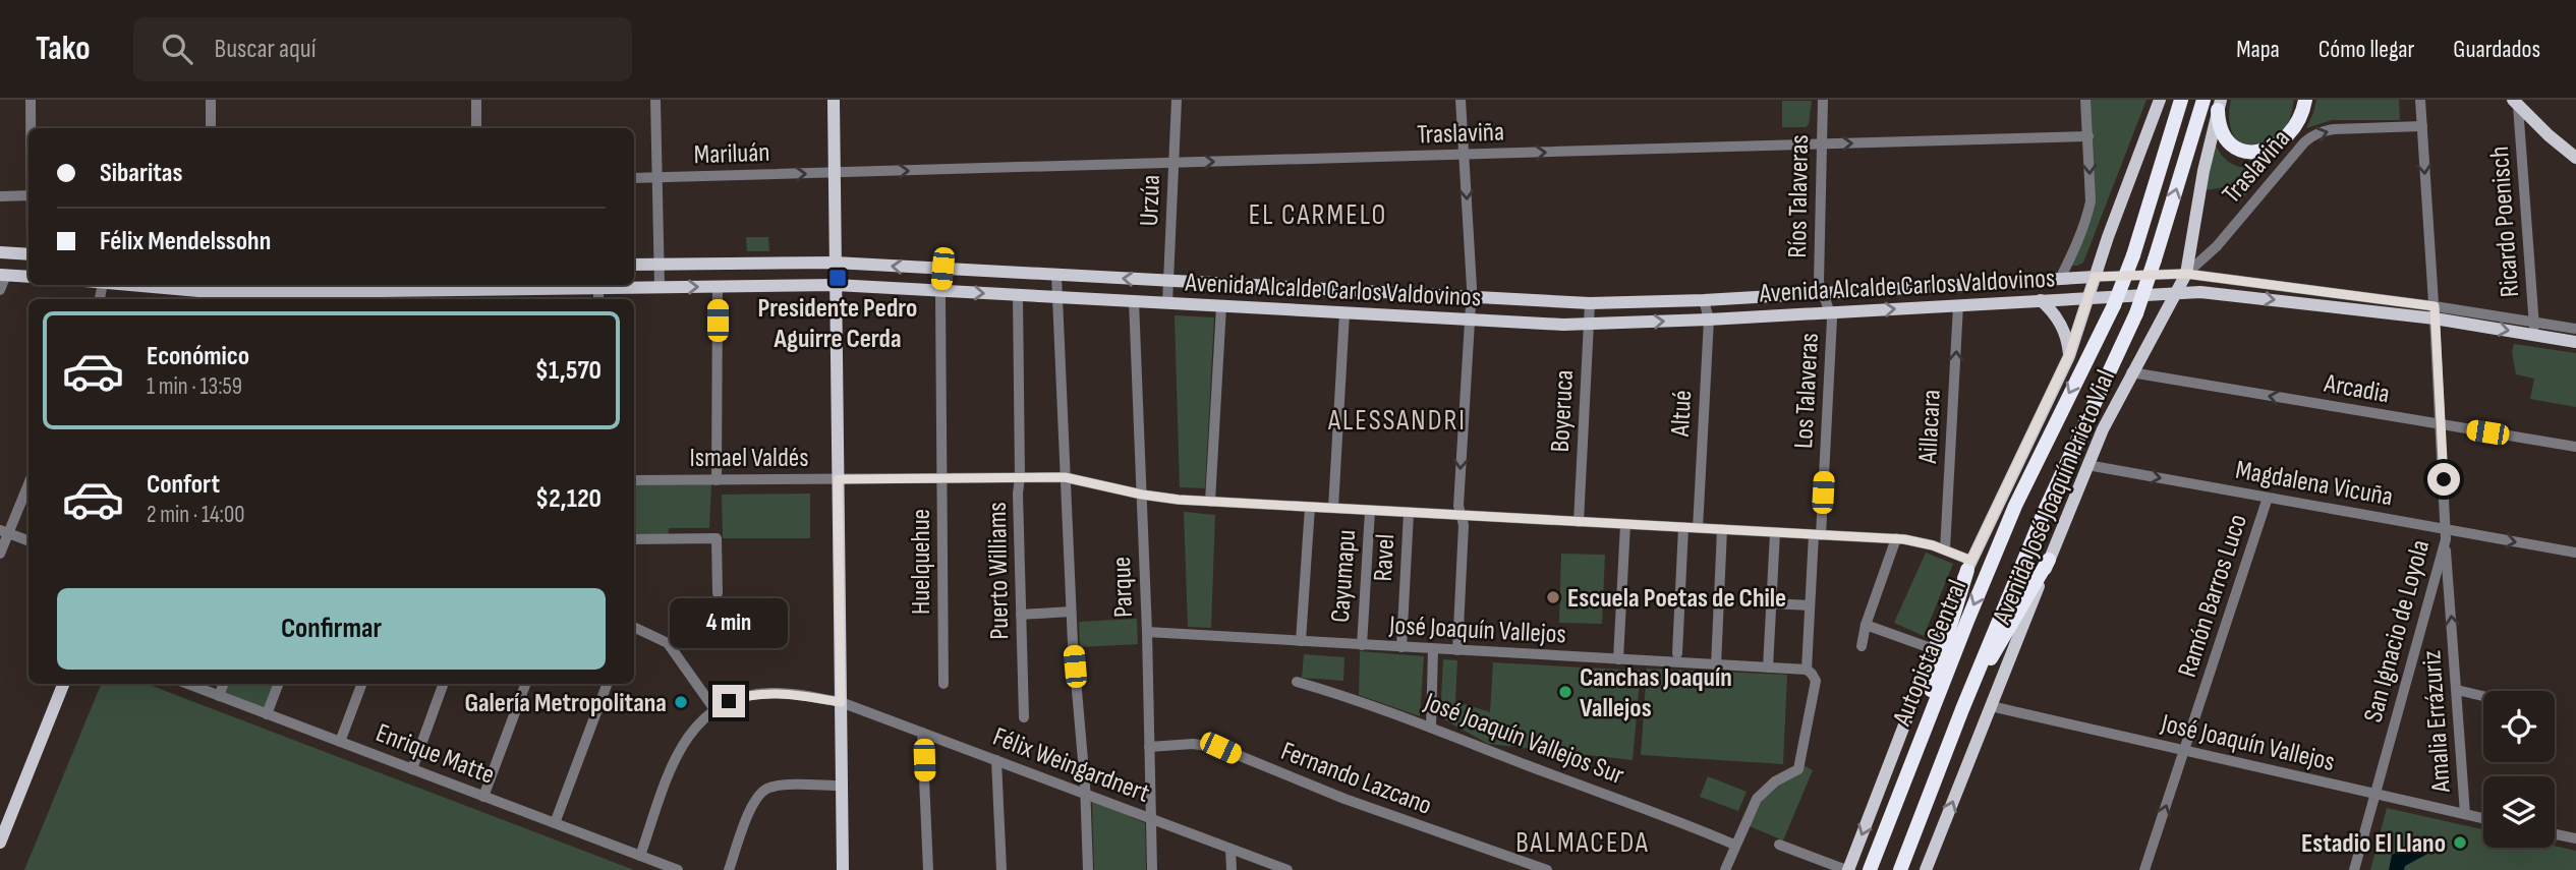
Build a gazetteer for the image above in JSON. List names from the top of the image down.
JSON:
{
  "streets": {
    "highway": ["Autopista Central"],
    "main road": ["Avenida Alcalde Carlos Valdovinos", "Avenida José Joaquín Prieto Vial"],
    "street": [
      "Traslaviña",
      "Mariluán",
      "Ríos Talaveras",
      "Urzúa",
      "Ricardo Poenisch",
      "Arcadia",
      "Los Talaveras",
      "Boyeruca",
      "Altué",
      "Aillacara",
      "Ismael Valdés",
      "Magdalena Vicuña",
      "Ravel",
      "Huelquehue",
      "Puerto Williams",
      "Cayumapu",
      "Parque",
      "Ramón Barros Luco",
      "José Joaquín Vallejos",
      "San Ignacio de Loyola",
      "Amalia Errázuriz",
      "José Joaquín Vallejos Sur",
      "Enrique Matte",
      "Félix Weingardnert",
      "Fernando Lazcano"
    ]
  },
  "crossings": [
    ["Traslaviña", "Mariluán"],
    ["Traslaviña", "Ríos Talaveras"],
    ["Traslaviña", "Urzúa"],
    ["Traslaviña", "Avenida Alcalde Carlos Valdovinos"],
    ["Traslaviña", "Avenida José Joaquín Prieto Vial"],
    ["Traslaviña", "San Ignacio de Loyola"],
    ["Ríos Talaveras", "Avenida Alcalde Carlos Valdovinos"],
    ["Ríos Talaveras", "Los Talaveras"],
    ["Urzúa", "Avenida Alcalde Carlos Valdovinos"],
    ["Ricardo Poenisch", "Avenida Alcalde Carlos Valdovinos"],
    ["Avenida Alcalde Carlos Valdovinos", "Los Talaveras"],
    ["Avenida Alcalde Carlos Valdovinos", "Boyeruca"],
    ["Avenida Alcalde Carlos Valdovinos", "Altué"],
    ["Avenida Alcalde Carlos Valdovinos", "Aillacara"],
    ["Avenida Alcalde Carlos Valdovinos", "Avenida José Joaquín Prieto Vial"],
    ["Avenida Alcalde Carlos Valdovinos", "Huelquehue"],
    ["Avenida Alcalde Carlos Valdovinos", "Puerto Williams"],
    ["Avenida Alcalde Carlos Valdovinos", "Cayumapu"],
    ["Avenida Alcalde Carlos Valdovinos", "Parque"],
    ["Avenida Alcalde Carlos Valdovinos", "San Ignacio de Loyola"],
    ["Arcadia", "Avenida José Joaquín Prieto Vial"],
    ["Arcadia", "San Ignacio de Loyola"],
    ["Los Talaveras", "Ismael Valdés"],
    ["Los Talaveras", "José Joaquín Vallejos"],
    ["Los Talaveras", "José Joaquín Vallejos Sur"],
    ["Boyeruca", "Ismael Valdés"],
    ["Altué", "Ismael Valdés"],
    ["Aillacara", "Ismael Valdés"],
    ["Ismael Valdés", "Avenida José Joaquín Prieto Vial"],
    ["Ismael Valdés", "Ravel"],
    ["Ismael Valdés", "Huelquehue"],
    ["Ismael Valdés", "Puerto Williams"],
    ["Ismael Valdés", "Cayumapu"],
    ["Ismael Valdés", "Parque"],
    ["Magdalena Vicuña", "Avenida José Joaquín Prieto Vial"],
    ["Magdalena Vicuña", "Ramón Barros Luco"],
    ["Magdalena Vicuña", "San Ignacio de Loyola"],
    ["Magdalena Vicuña", "Amalia Errázuriz"],
    ["Avenida José Joaquín Prieto Vial", "José Joaquín Vallejos"],
    ["Ravel", "José Joaquín Vallejos"],
    ["Cayumapu", "José Joaquín Vallejos"],
    ["Parque", "José Joaquín Vallejos"],
    ["Parque", "Félix Weingardnert"],
    ["Parque", "Fernando Lazcano"],
    ["Ramón Barros Luco", "José Joaquín Vallejos"],
    ["José Joaquín Vallejos", "San Ignacio de Loyola"],
    ["José Joaquín Vallejos", "Amalia Errázuriz"],
    ["San Ignacio de Loyola", "Amalia Errázuriz"]
  ],
  "one_way": [
    "Traslaviña",
    "Mariluán",
    "Arcadia",
    "Aillacara",
    "Magdalena Vicuña",
    "Amalia Errázuriz"
  ],
  "districts": ["EL CARMELO", "ALESSANDRI", "BALMACEDA"],
  "places": {
    "transit": ["Presidente Pedro Aguirre Cerda"],
    "other": [
      "Escuela Poetas de Chile",
      "Canchas Joaquín Vallejos",
      "Galería Metropolitana",
      "Estadio El Llano"
    ]
  },
  "page": {
    "header": "Tako",
    "search": "Buscar aquí",
    "nav": ["Mapa", "Cómo llegar", "Guardados"],
    "banner": ["Sibaritas", "Félix Mendelssohn"],
    "list": [
      {
        "name": "Económico",
        "note": "1 min · 13:59",
        "value": "$1,570"
      },
      {
        "name": "Confort",
        "note": "2 min · 14:00",
        "value": "$2,120"
      }
    ],
    "buttons": "Confirmar",
    "bubble": "4 min"
  }
}
